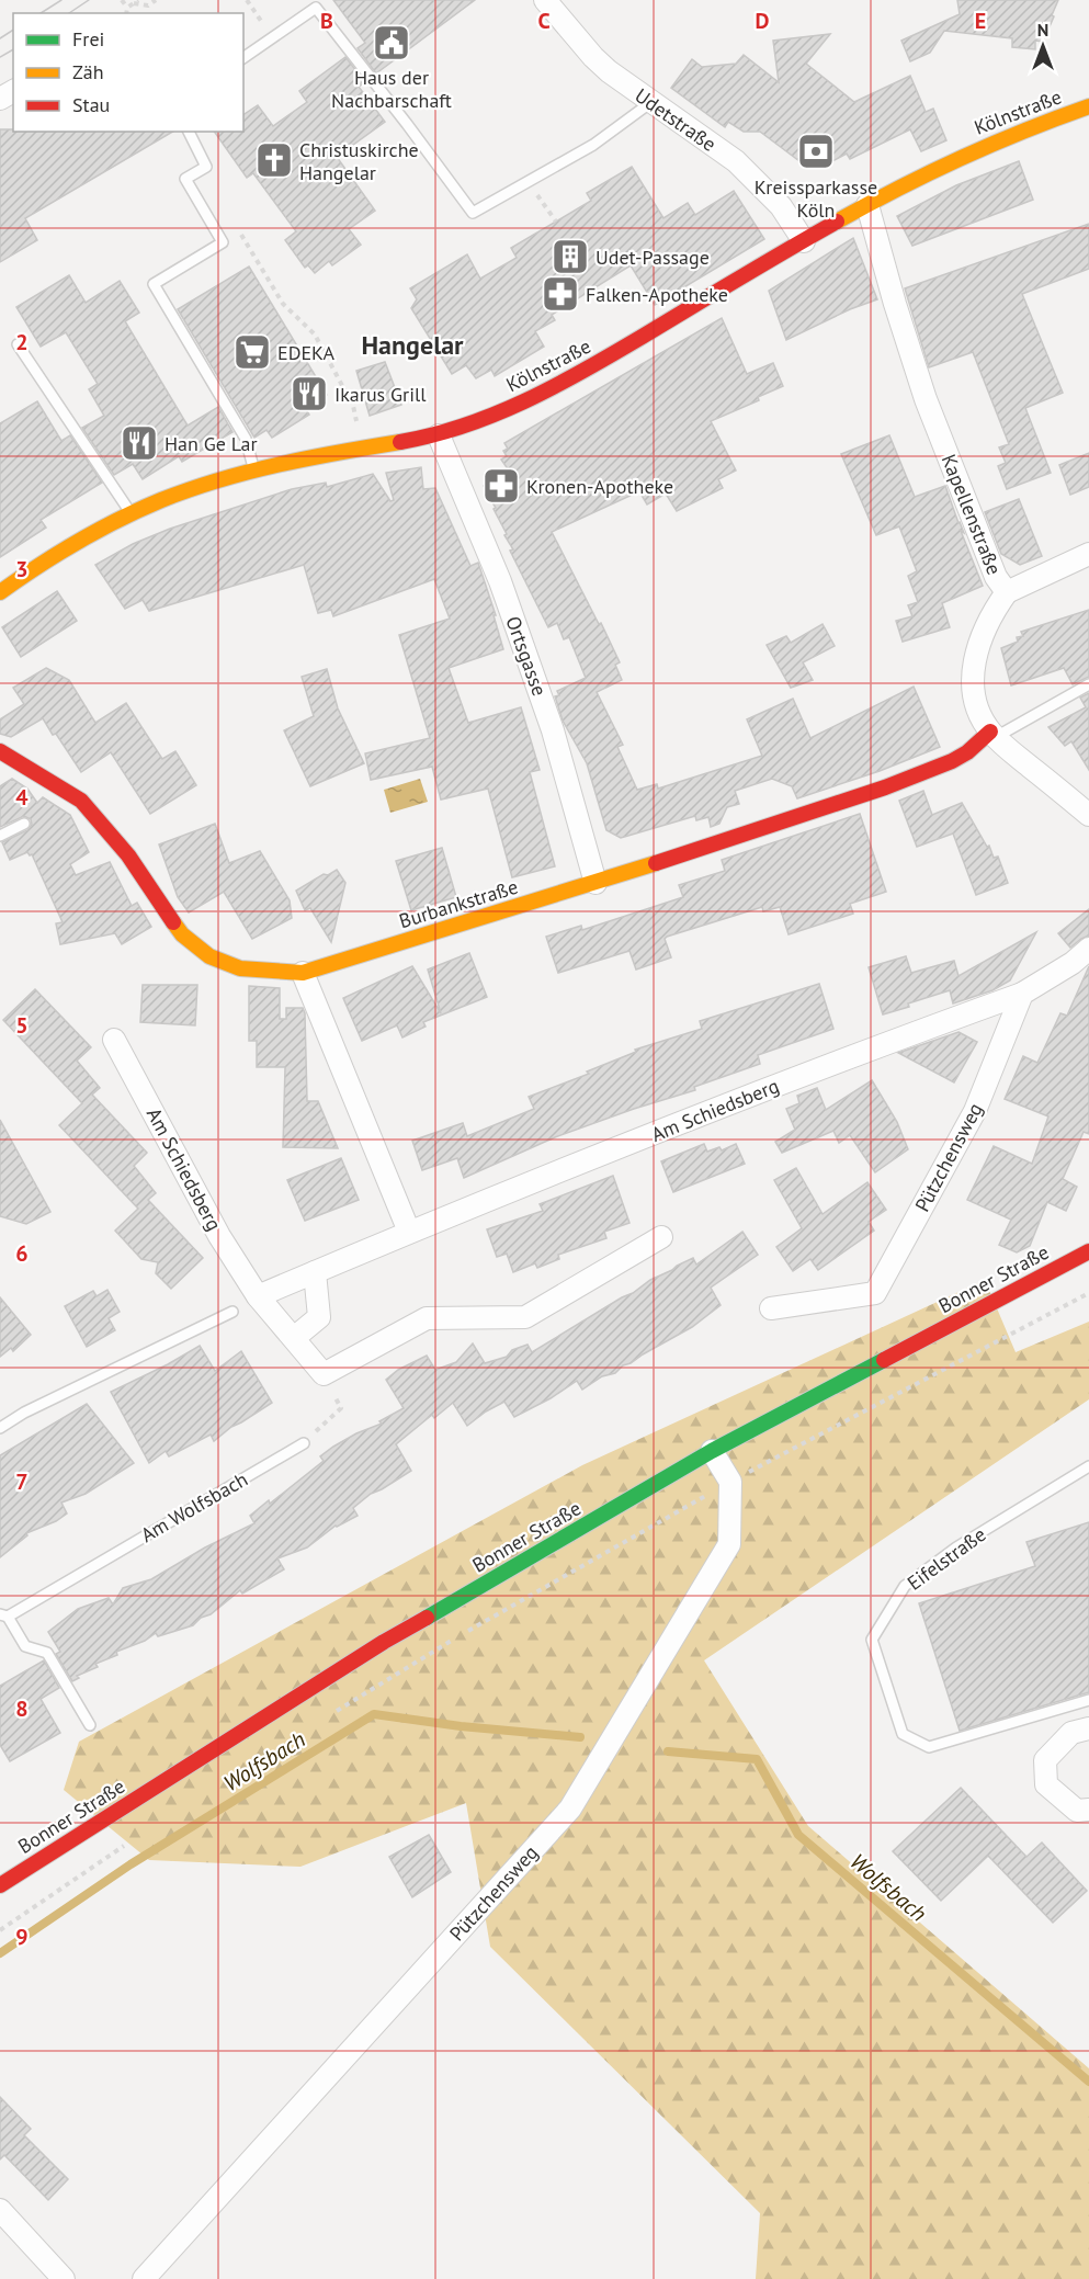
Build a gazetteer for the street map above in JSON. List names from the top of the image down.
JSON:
{
  "streets": {
    "street": [
      "Kölnstraße",
      "Udetstraße",
      "Kapellenstraße",
      "Ortsgasse",
      "Burbankstraße",
      "Am Schiedsberg",
      "Pützchensweg",
      "Bonner Straße"
    ],
    "lane": ["Am Wolfsbach", "Eifelstraße"]
  },
  "crossings": [
    ["Kölnstraße", "Udetstraße"],
    ["Kölnstraße", "Kapellenstraße"],
    ["Kölnstraße", "Ortsgasse"],
    ["Kapellenstraße", "Burbankstraße"],
    ["Ortsgasse", "Burbankstraße"],
    ["Am Schiedsberg", "Pützchensweg"]
  ],
  "districts": ["Hangelar"],
  "water": ["Wolfsbach"],
  "places": {
    "public building": ["Haus der Nachbarschaft"],
    "bank": ["Kreissparkasse Köln"],
    "church": ["Christuskirche Hangelar"],
    "building": ["Udet-Passage"],
    "pharmacy": ["Falken-Apotheke", "Kronen-Apotheke"],
    "supermarket": ["EDEKA"],
    "restaurant": ["Ikarus Grill", "Han Ge Lar"]
  },
  "legend": ["Frei", "Zäh", "Stau"],
  "north": "top",
  "grid": {
    "columns": [
      "B",
      "C",
      "D",
      "E"
    ],
    "rows": [
      "2",
      "3",
      "4",
      "5",
      "6",
      "7",
      "8",
      "9"
    ]
  }
}
